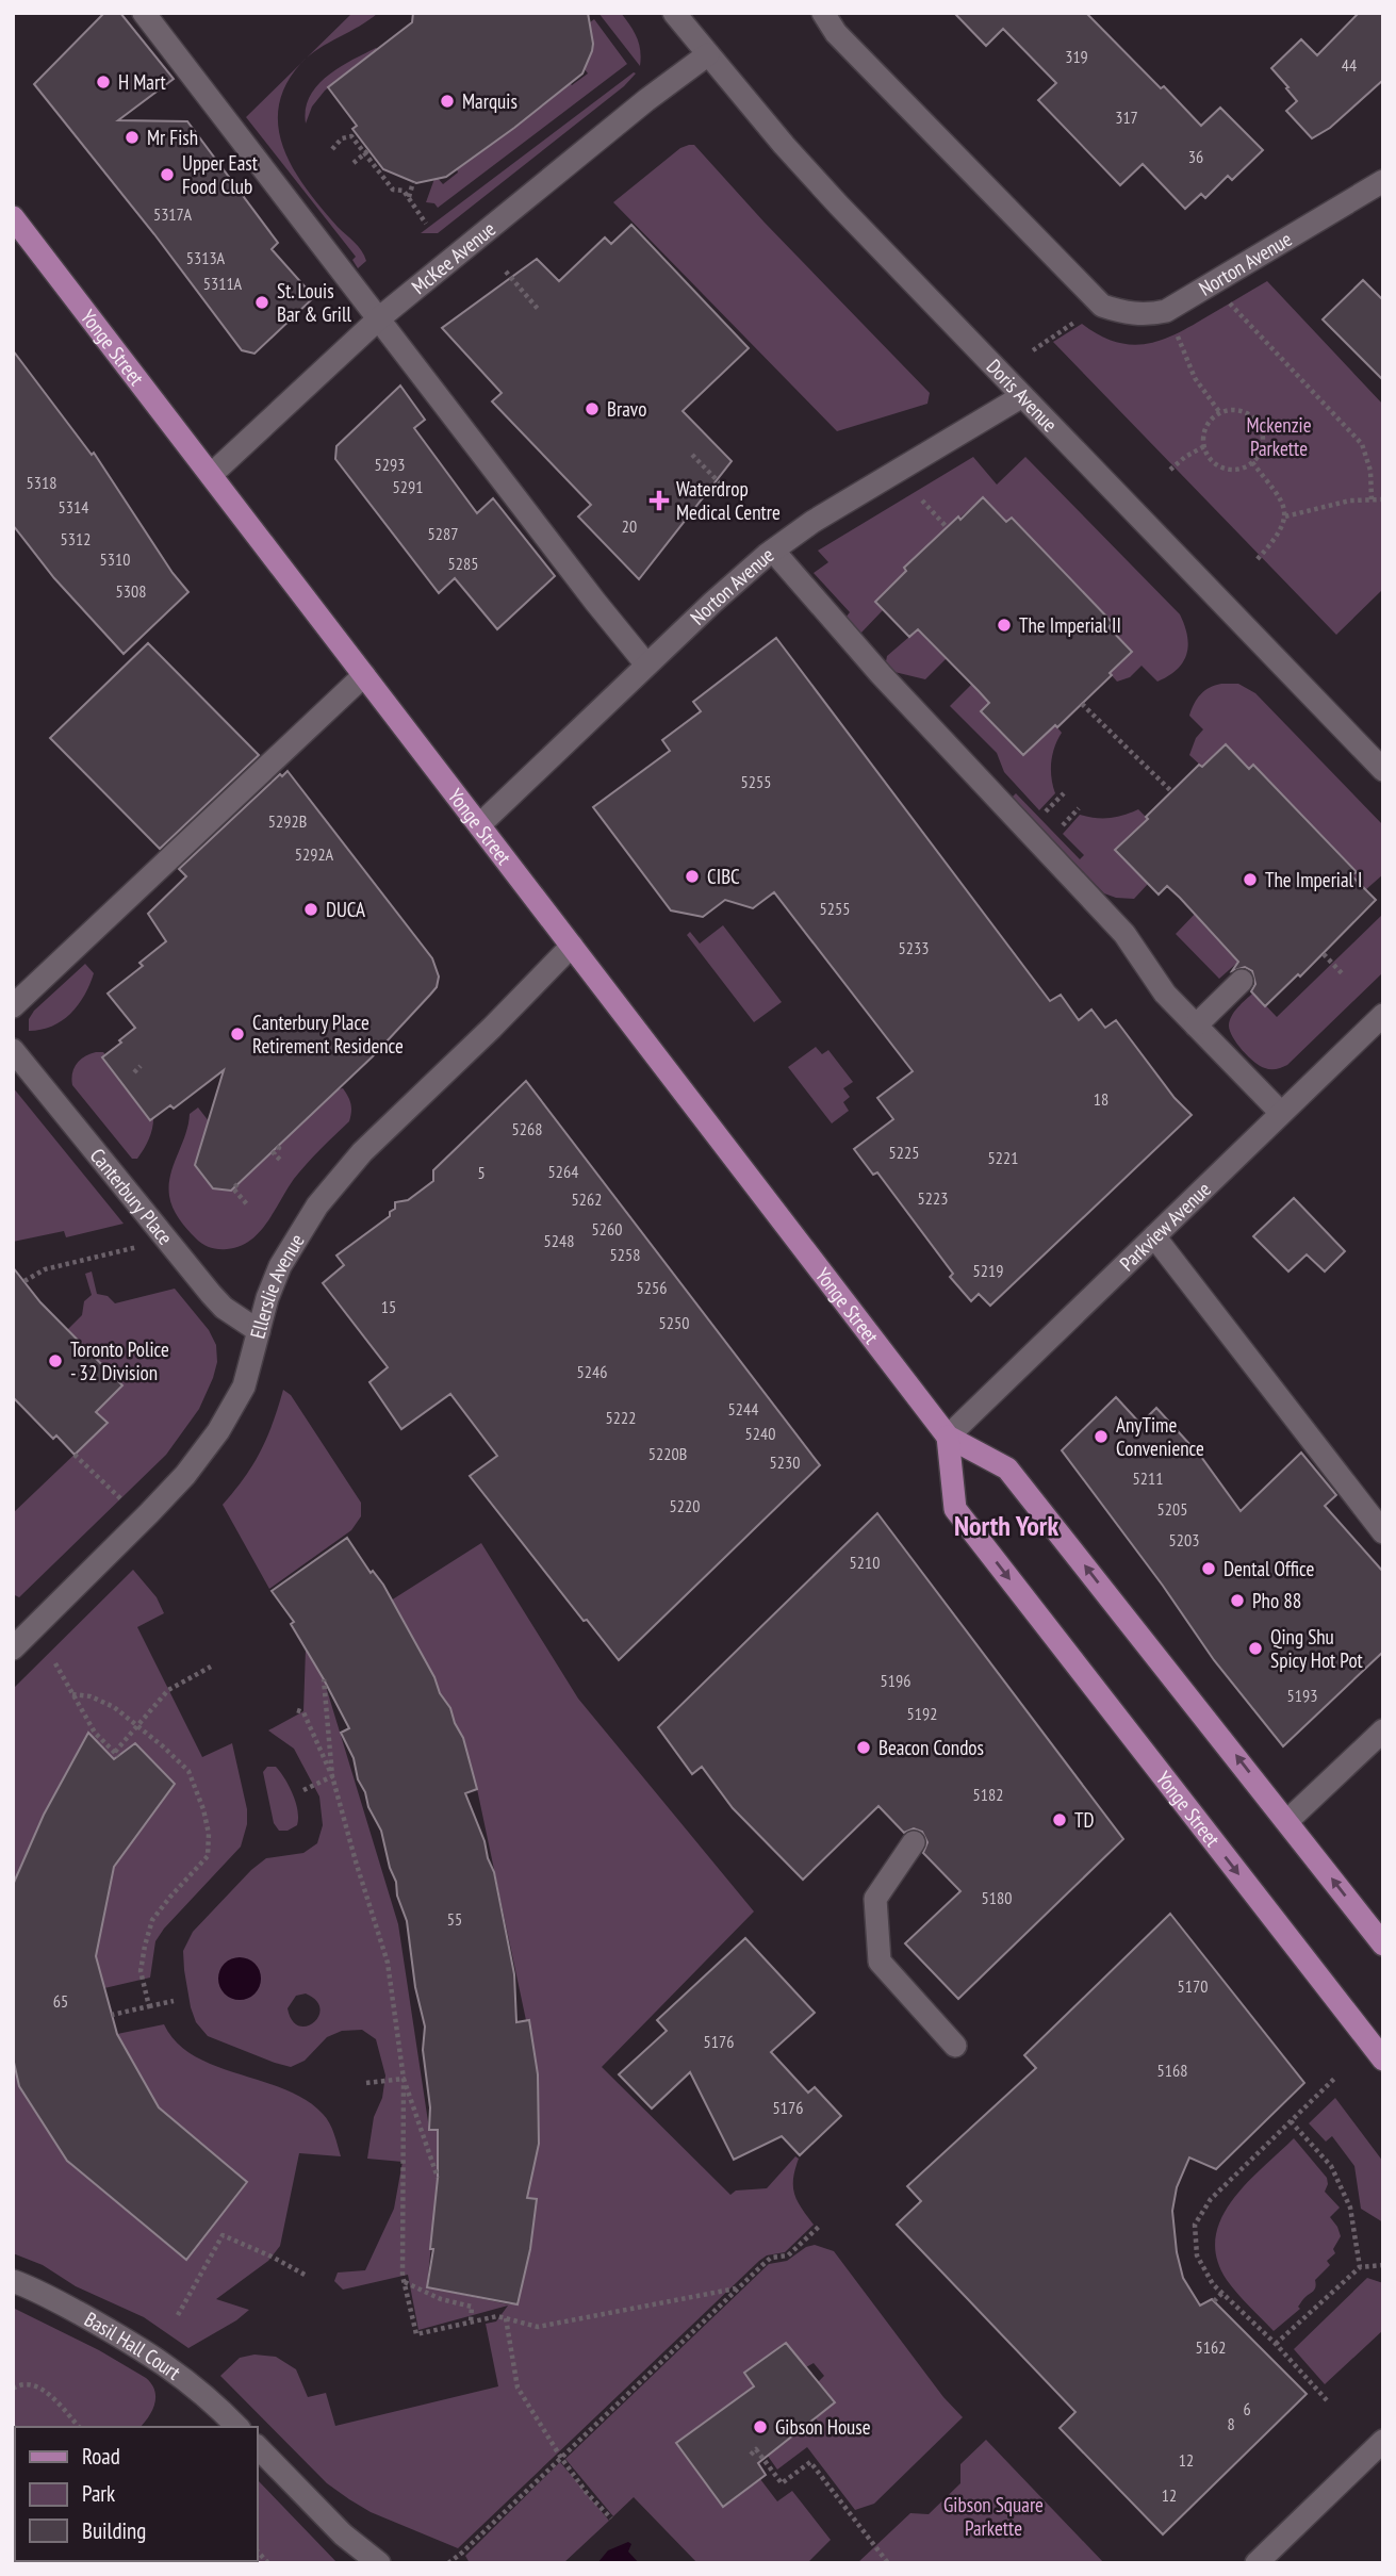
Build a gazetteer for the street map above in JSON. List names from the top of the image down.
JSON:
{
  "streets": {
    "main road": ["Yonge Street"],
    "street": [
      "McKee Avenue",
      "Norton Avenue",
      "Doris Avenue",
      "Canterbury Place",
      "Parkview Avenue",
      "Ellerslie Avenue",
      "Basil Hall Court"
    ]
  },
  "crossings": [
    ["McKee Avenue", "Yonge Street"],
    ["McKee Avenue", "Doris Avenue"],
    ["Norton Avenue", "Yonge Street"],
    ["Norton Avenue", "Doris Avenue"],
    ["Yonge Street", "Parkview Avenue"],
    ["Yonge Street", "Ellerslie Avenue"],
    ["Canterbury Place", "Ellerslie Avenue"]
  ],
  "districts": ["North York"],
  "parks": ["Mckenzie Parkette", "Gibson Square Parkette"],
  "places": {
    "other": [
      "H Mart",
      "Marquis",
      "Mr Fish",
      "Upper East Food Club",
      "St. Louis Bar & Grill",
      "Bravo",
      "The Imperial II",
      "CIBC",
      "The Imperial I",
      "DUCA",
      "Canterbury Place Retirement Residence",
      "Toronto Police - 32 Division",
      "AnyTime Convenience",
      "Dental Office",
      "Pho 88",
      "Qing Shu Spicy Hot Pot",
      "Beacon Condos",
      "TD",
      "Gibson House"
    ],
    "health": ["Waterdrop Medical Centre"]
  },
  "house_numbers": [
    "319",
    "44",
    "317",
    "36",
    "5317A",
    "5313A",
    "5311A",
    "5293",
    "5318",
    "5291",
    "5314",
    "20",
    "5287",
    "5312",
    "5310",
    "5285",
    "5308",
    "5255",
    "5292B",
    "5292A",
    "5255",
    "5233",
    "18",
    "5268",
    "5225",
    "5221",
    "5264",
    "5",
    "5223",
    "5262",
    "5260",
    "5248",
    "5258",
    "5219",
    "5256",
    "15",
    "5250",
    "5246",
    "5244",
    "5222",
    "5240",
    "5220B",
    "5230",
    "5211",
    "5220",
    "5205",
    "5203",
    "5210",
    "5196",
    "5193",
    "5192",
    "5182",
    "5180",
    "55",
    "5170",
    "65",
    "5176",
    "5168",
    "5176",
    "5162",
    "6",
    "8",
    "12",
    "12"
  ],
  "legend": ["Road", "Park", "Building"]
}
